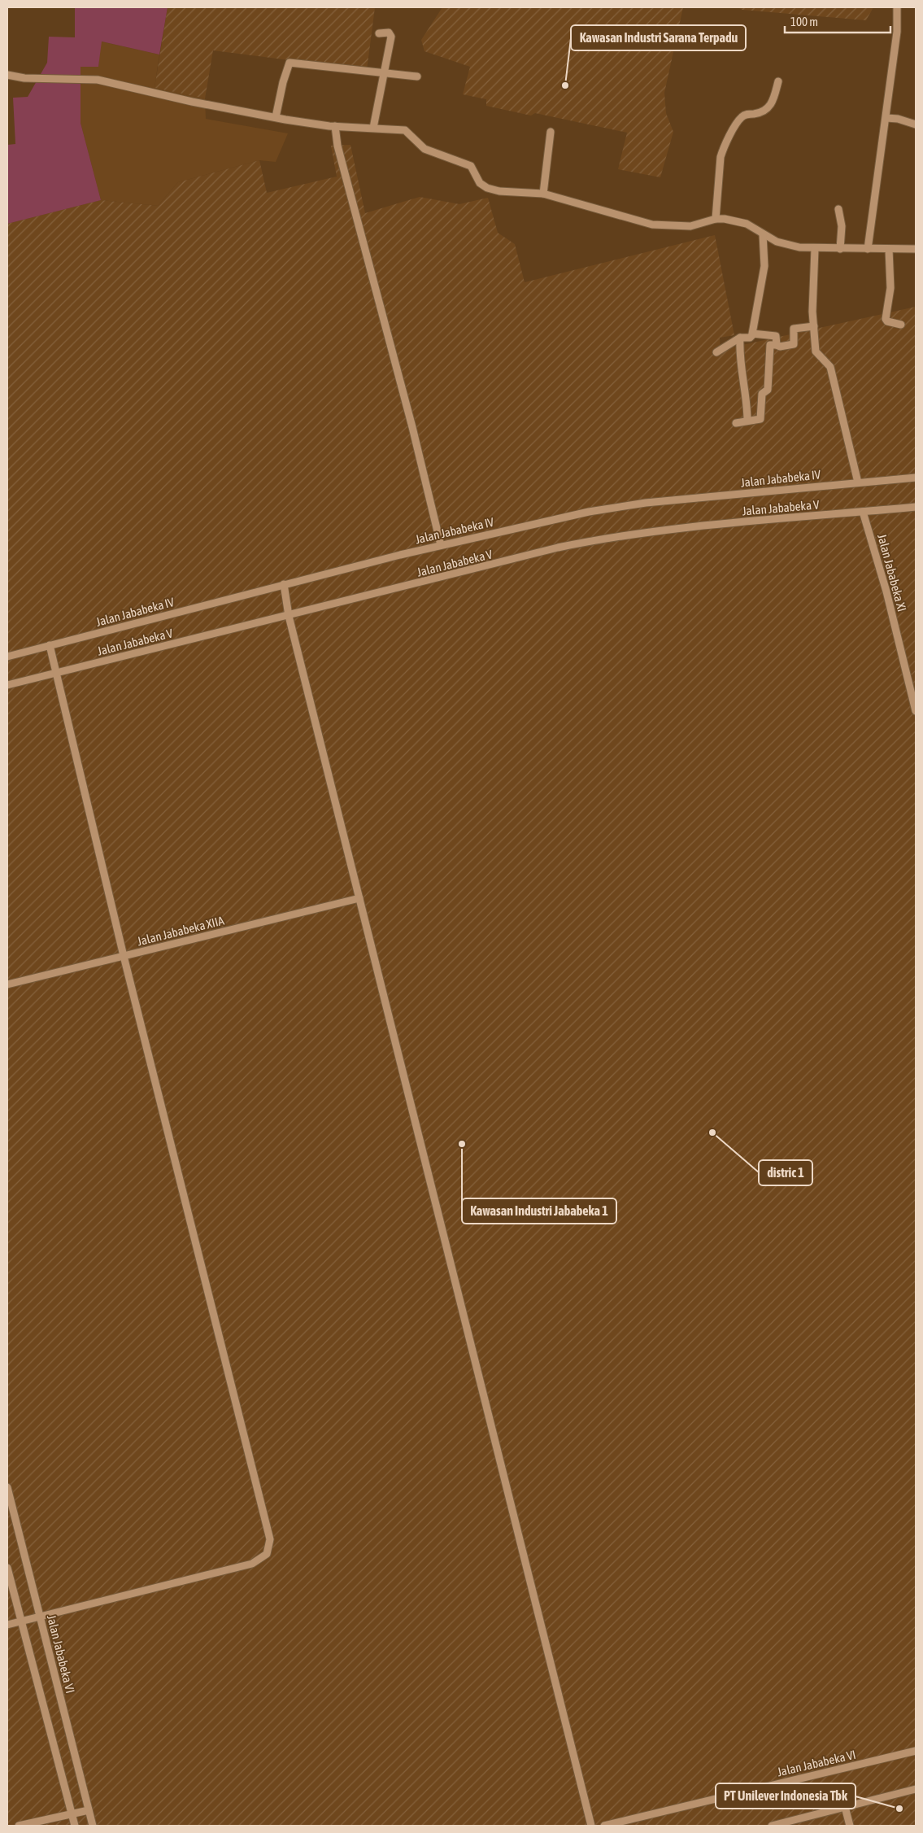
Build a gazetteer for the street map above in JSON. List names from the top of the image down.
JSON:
{
  "streets": {
    "street": [
      "Jalan Jababeka IV",
      "Jalan Jababeka V",
      "Jalan Jababeka XI",
      "Jalan Jababeka XIIA",
      "Jalan Jababeka VI"
    ]
  },
  "crossings": [
    ["Jalan Jababeka V", "Jalan Jababeka XI"]
  ],
  "places": [
    "Kawasan Industri Sarana Terpadu",
    "distric 1",
    "Kawasan Industri Jababeka 1",
    "PT Unilever Indonesia Tbk"
  ],
  "scale_bar": "100 m"
}
